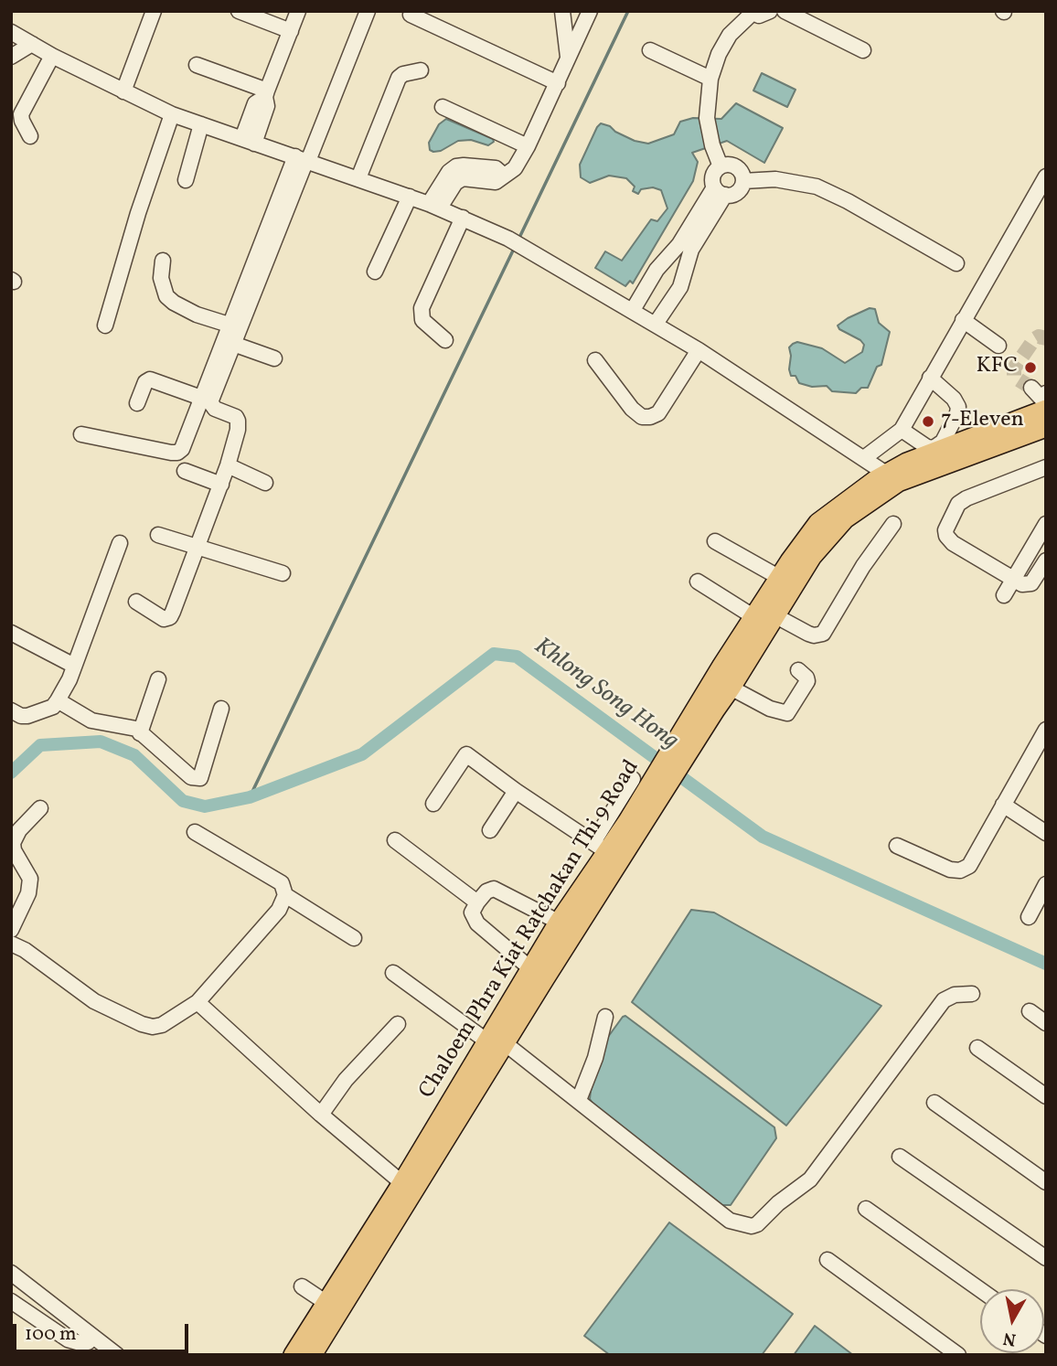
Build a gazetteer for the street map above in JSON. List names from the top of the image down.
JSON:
{
  "streets": {
    "main road": ["Chaloem Phra Kiat Ratchakan Thi 9 Road"]
  },
  "water": ["Khlong Song Hong"],
  "places": ["KFC", "7-Eleven"],
  "scale_bar": "100 m",
  "north": "bottom"
}
